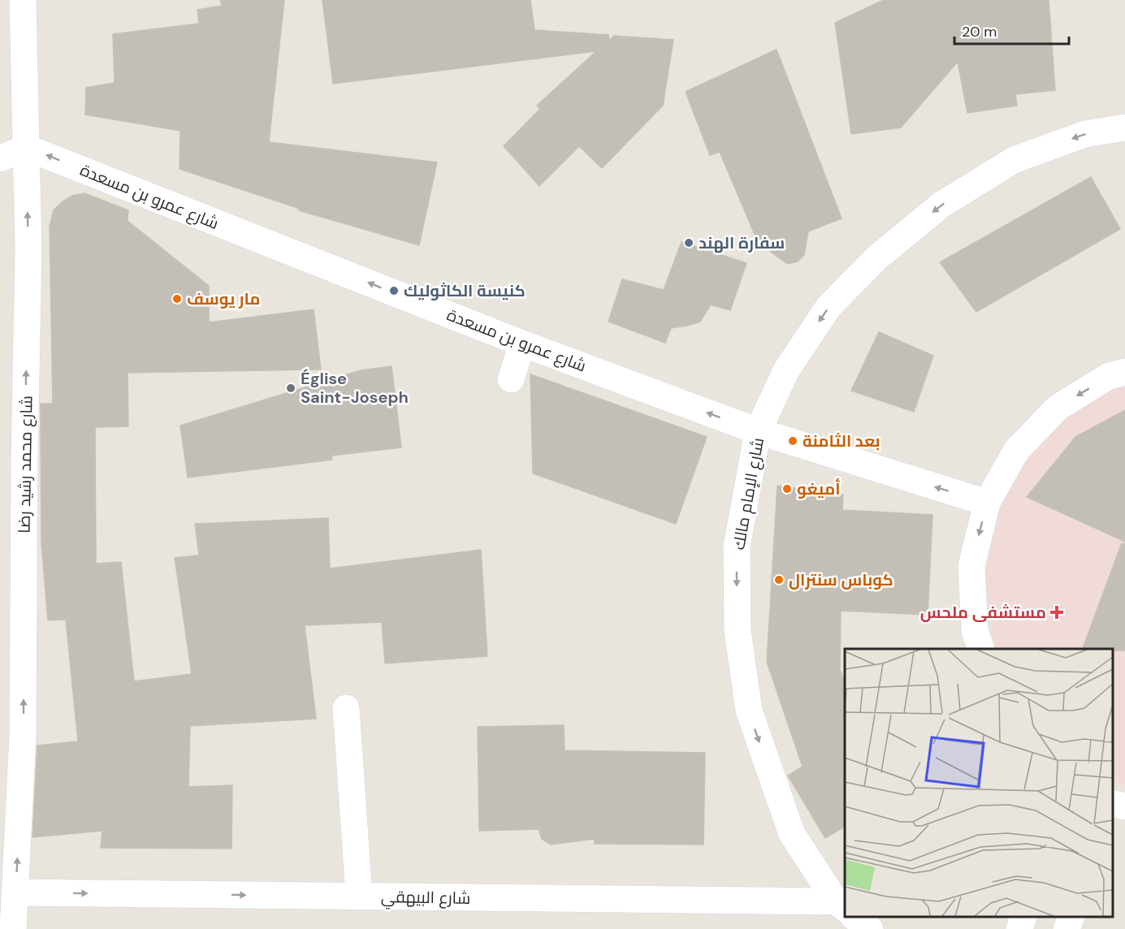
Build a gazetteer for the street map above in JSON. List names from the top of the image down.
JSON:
{
  "streets": {
    "street": [
      "شارع عمرو بن مسعدة",
      "شارع محمد رشيد رضا",
      "شارع الإمام مالك",
      "شارع البيهقي"
    ]
  },
  "crossings": [
    ["شارع عمرو بن مسعدة", "شارع محمد رشيد رضا"],
    ["شارع عمرو بن مسعدة", "شارع الإمام مالك"],
    ["شارع محمد رشيد رضا", "شارع البيهقي"],
    ["شارع الإمام مالك", "شارع البيهقي"]
  ],
  "one_way": [
    "شارع عمرو بن مسعدة",
    "شارع محمد رشيد رضا",
    "شارع الإمام مالك",
    "شارع البيهقي"
  ],
  "places": {
    "other": [
      "سفارة الهند",
      "كنيسة الكاثوليك",
      "مار يوسف",
      "Église Saint-Joseph",
      "بعد الثامنة",
      "أميغو",
      "كوباس سنترال"
    ],
    "health": ["مستشفى ملحس"]
  },
  "scale_bar": "20 m"
}
